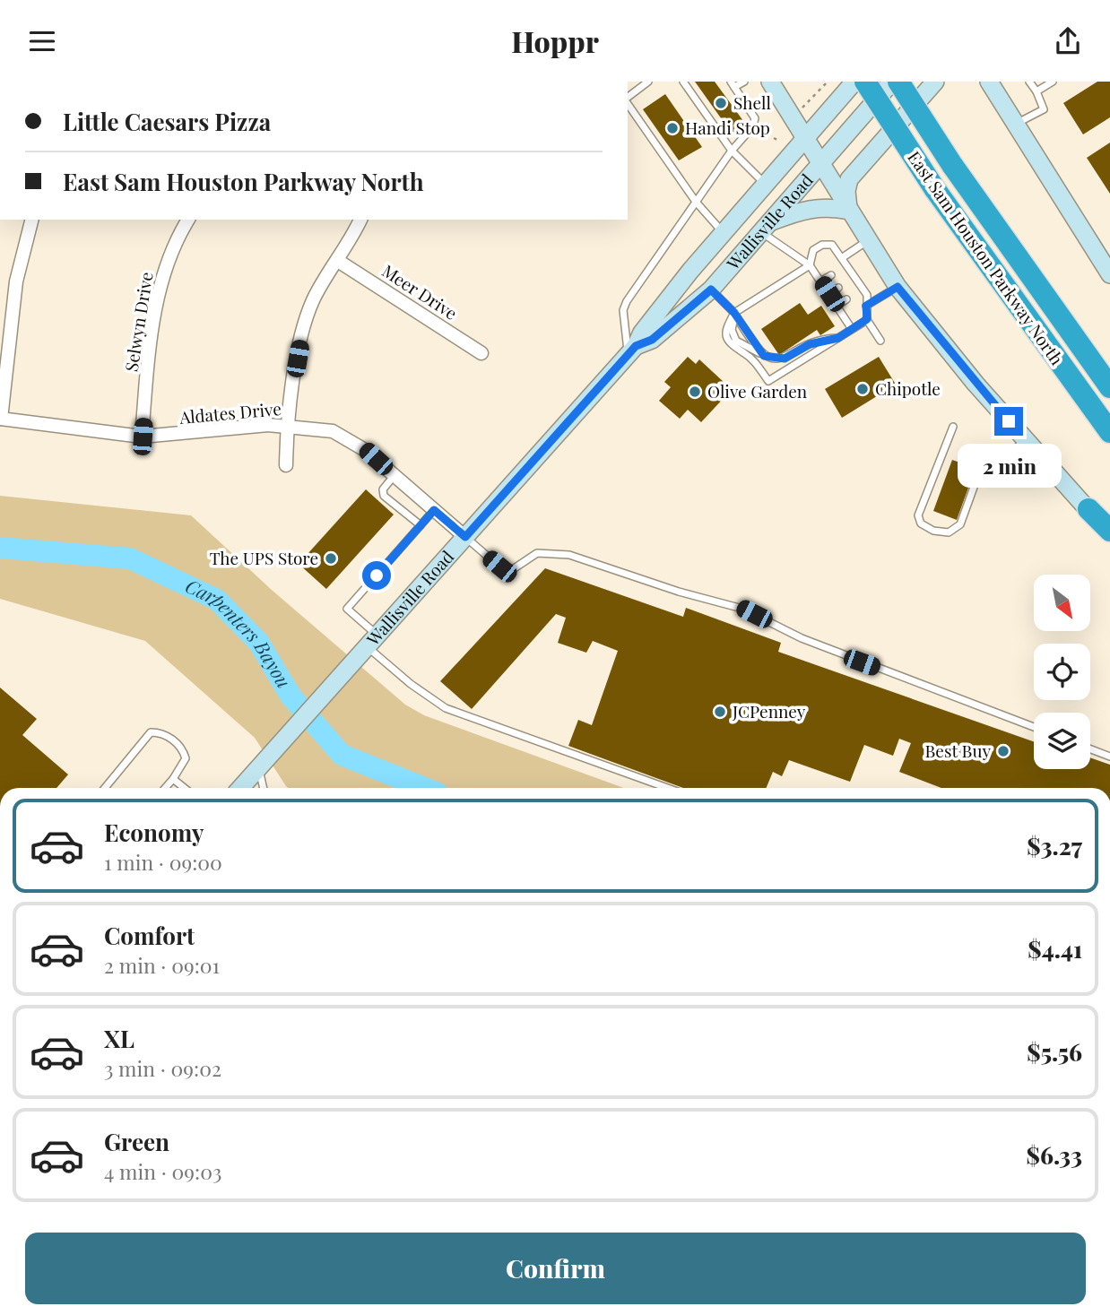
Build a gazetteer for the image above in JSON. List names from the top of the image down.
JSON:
{
  "streets": {
    "highway": ["East Sam Houston Parkway North"],
    "main road": ["Wallisville Road"],
    "street": ["Meer Drive", "Selwyn Drive", "Aldates Drive"]
  },
  "crossings": [
    ["Wallisville Road", "Aldates Drive"],
    ["Selwyn Drive", "Aldates Drive"]
  ],
  "water": ["Carpenters Bayou"],
  "places": [
    "Shell",
    "Handi Stop",
    "Chipotle",
    "Olive Garden",
    "The UPS Store",
    "JCPenney",
    "Best Buy"
  ],
  "north": "bottom right",
  "page": {
    "header": "Hoppr",
    "banner": ["Little Caesars Pizza", "East Sam Houston Parkway North"],
    "bubble": "2 min",
    "list": [
      {
        "name": "Economy",
        "note": "1 min · 09:00",
        "value": "$3.27"
      },
      {
        "name": "Comfort",
        "note": "2 min · 09:01",
        "value": "$4.41"
      },
      {
        "name": "XL",
        "note": "3 min · 09:02",
        "value": "$5.56"
      },
      {
        "name": "Green",
        "note": "4 min · 09:03",
        "value": "$6.33"
      }
    ],
    "buttons": "Confirm"
  }
}
